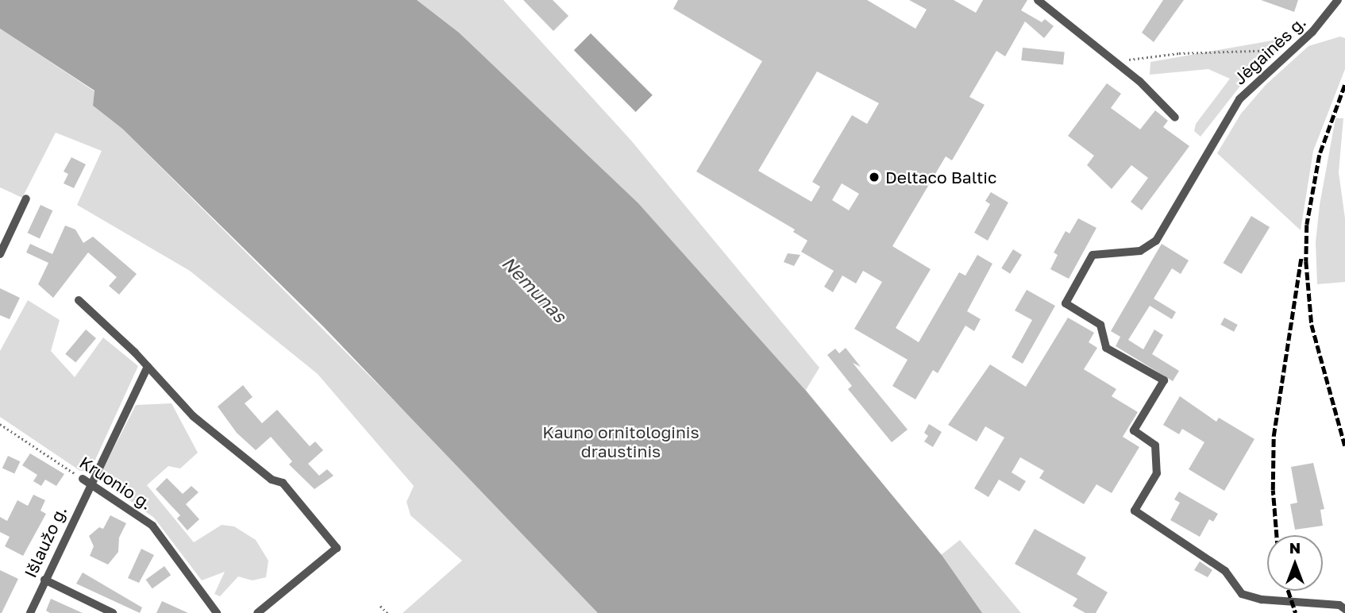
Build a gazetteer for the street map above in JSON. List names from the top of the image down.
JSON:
{
  "streets": {
    "street": ["Jėgainės g.", "Kruonio g.", "Išlaužo g."]
  },
  "crossings": [
    ["Kruonio g.", "Išlaužo g."]
  ],
  "water": ["Nemunas"],
  "parks": ["Kauno ornitologinis draustinis"],
  "places": ["Deltaco Baltic"],
  "north": "top"
}
